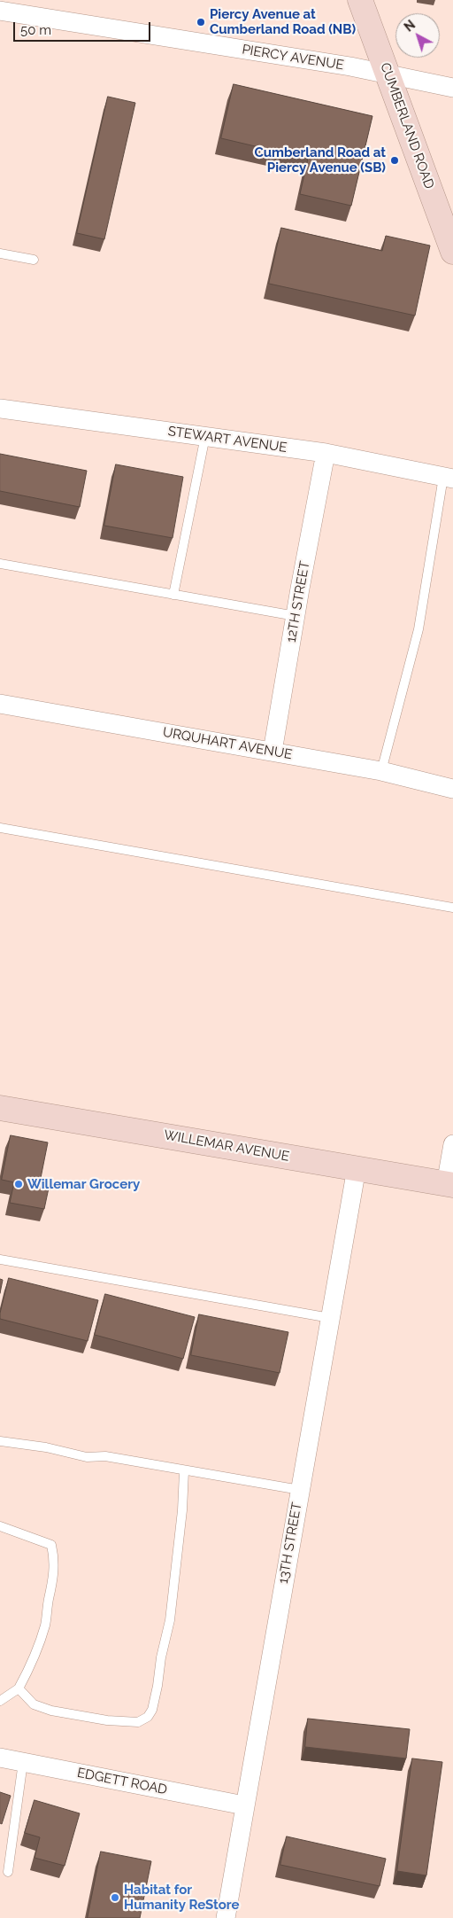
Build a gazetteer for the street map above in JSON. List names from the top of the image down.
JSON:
{
  "streets": {
    "street": [
      "PIERCY AVENUE",
      "CUMBERLAND ROAD",
      "STEWART AVENUE",
      "12TH STREET",
      "URQUHART AVENUE",
      "WILLEMAR AVENUE",
      "13TH STREET",
      "EDGETT ROAD"
    ]
  },
  "crossings": [
    ["PIERCY AVENUE", "CUMBERLAND ROAD"],
    ["STEWART AVENUE", "12TH STREET"],
    ["12TH STREET", "URQUHART AVENUE"],
    ["WILLEMAR AVENUE", "13TH STREET"],
    ["13TH STREET", "EDGETT ROAD"]
  ],
  "places": [
    "Piercy Avenue at Cumberland Road (NB)",
    "Cumberland Road at Piercy Avenue (SB)",
    "Willemar Grocery",
    "Habitat for Humanity ReStore"
  ],
  "scale_bar": "50 m",
  "north": "top left"
}
